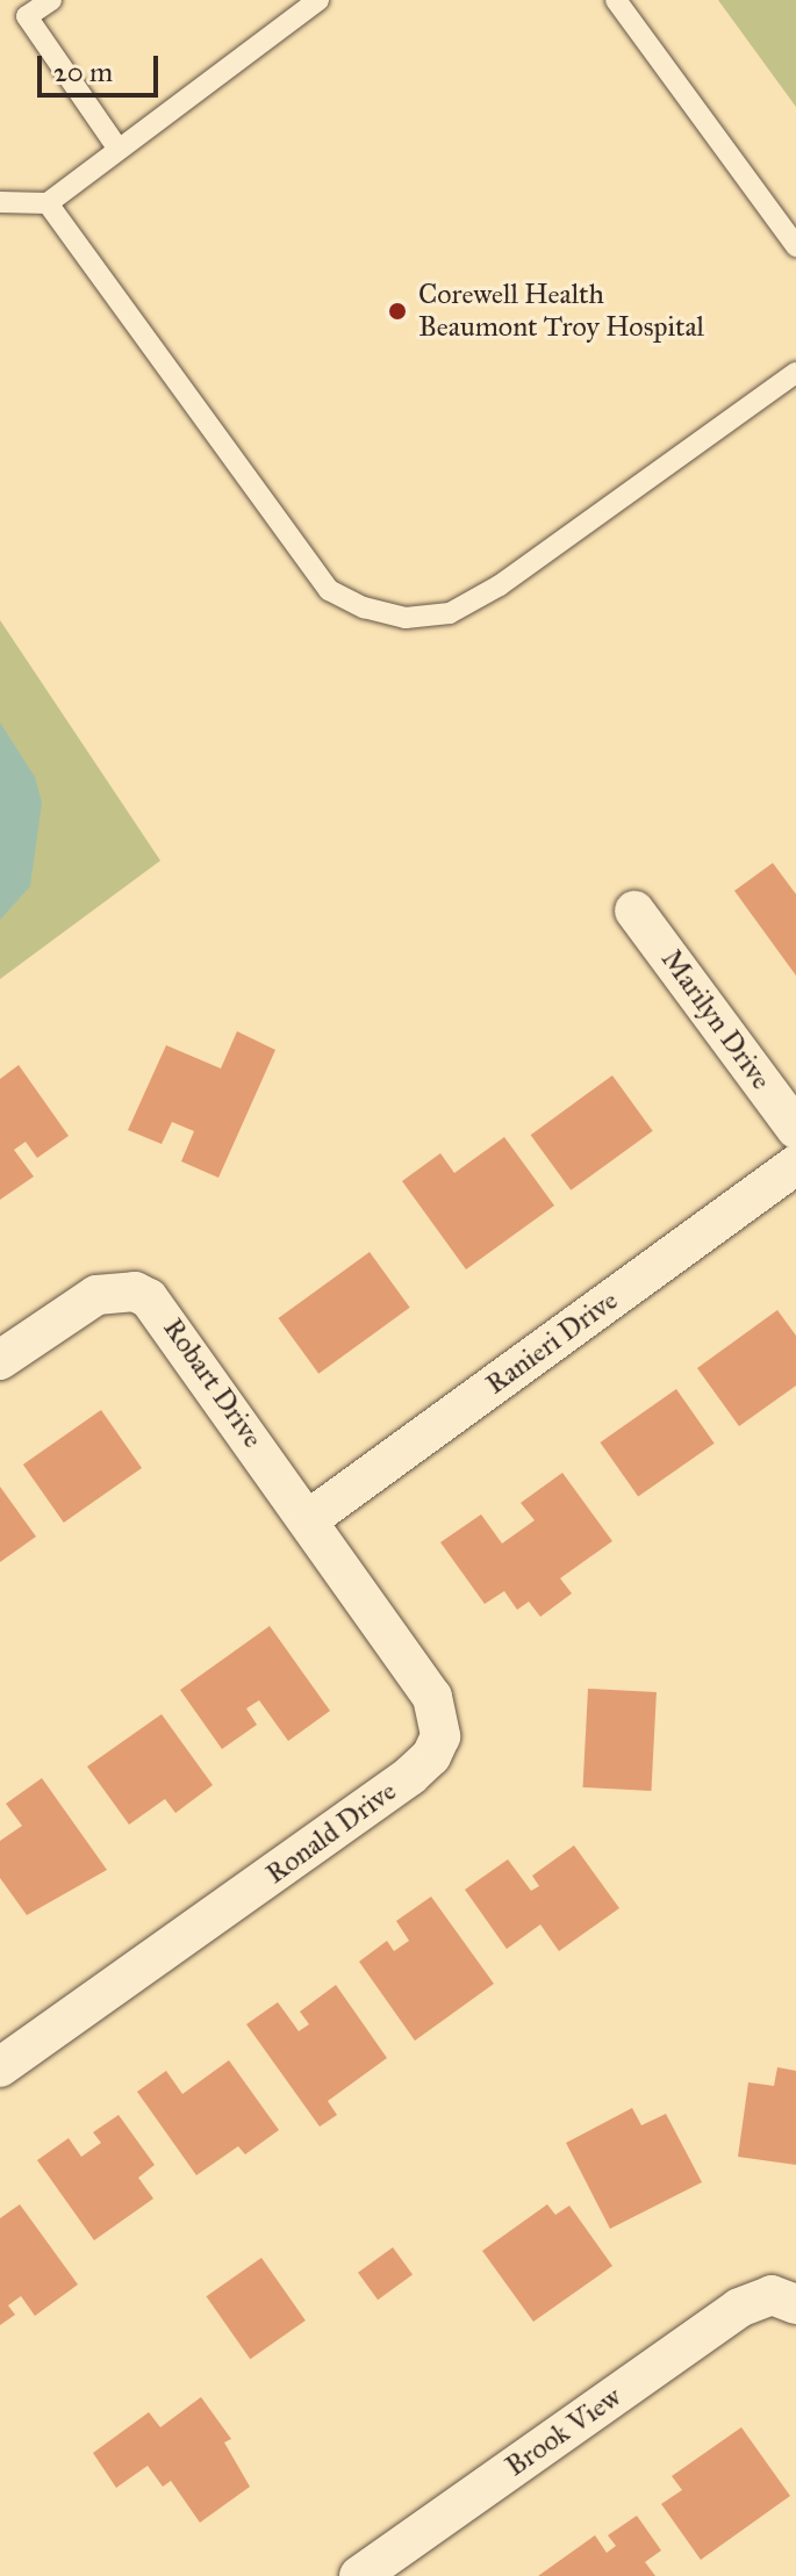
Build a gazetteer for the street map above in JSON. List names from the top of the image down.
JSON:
{
  "streets": {
    "street": [
      "Marilyn Drive",
      "Ranieri Drive",
      "Robart Drive",
      "Ronald Drive",
      "Brook View"
    ]
  },
  "crossings": [
    ["Ranieri Drive", "Robart Drive"],
    ["Ranieri Drive", "Ronald Drive"],
    ["Robart Drive", "Ronald Drive"]
  ],
  "places": ["Corewell Health Beaumont Troy Hospital"],
  "scale_bar": "20 m"
}
